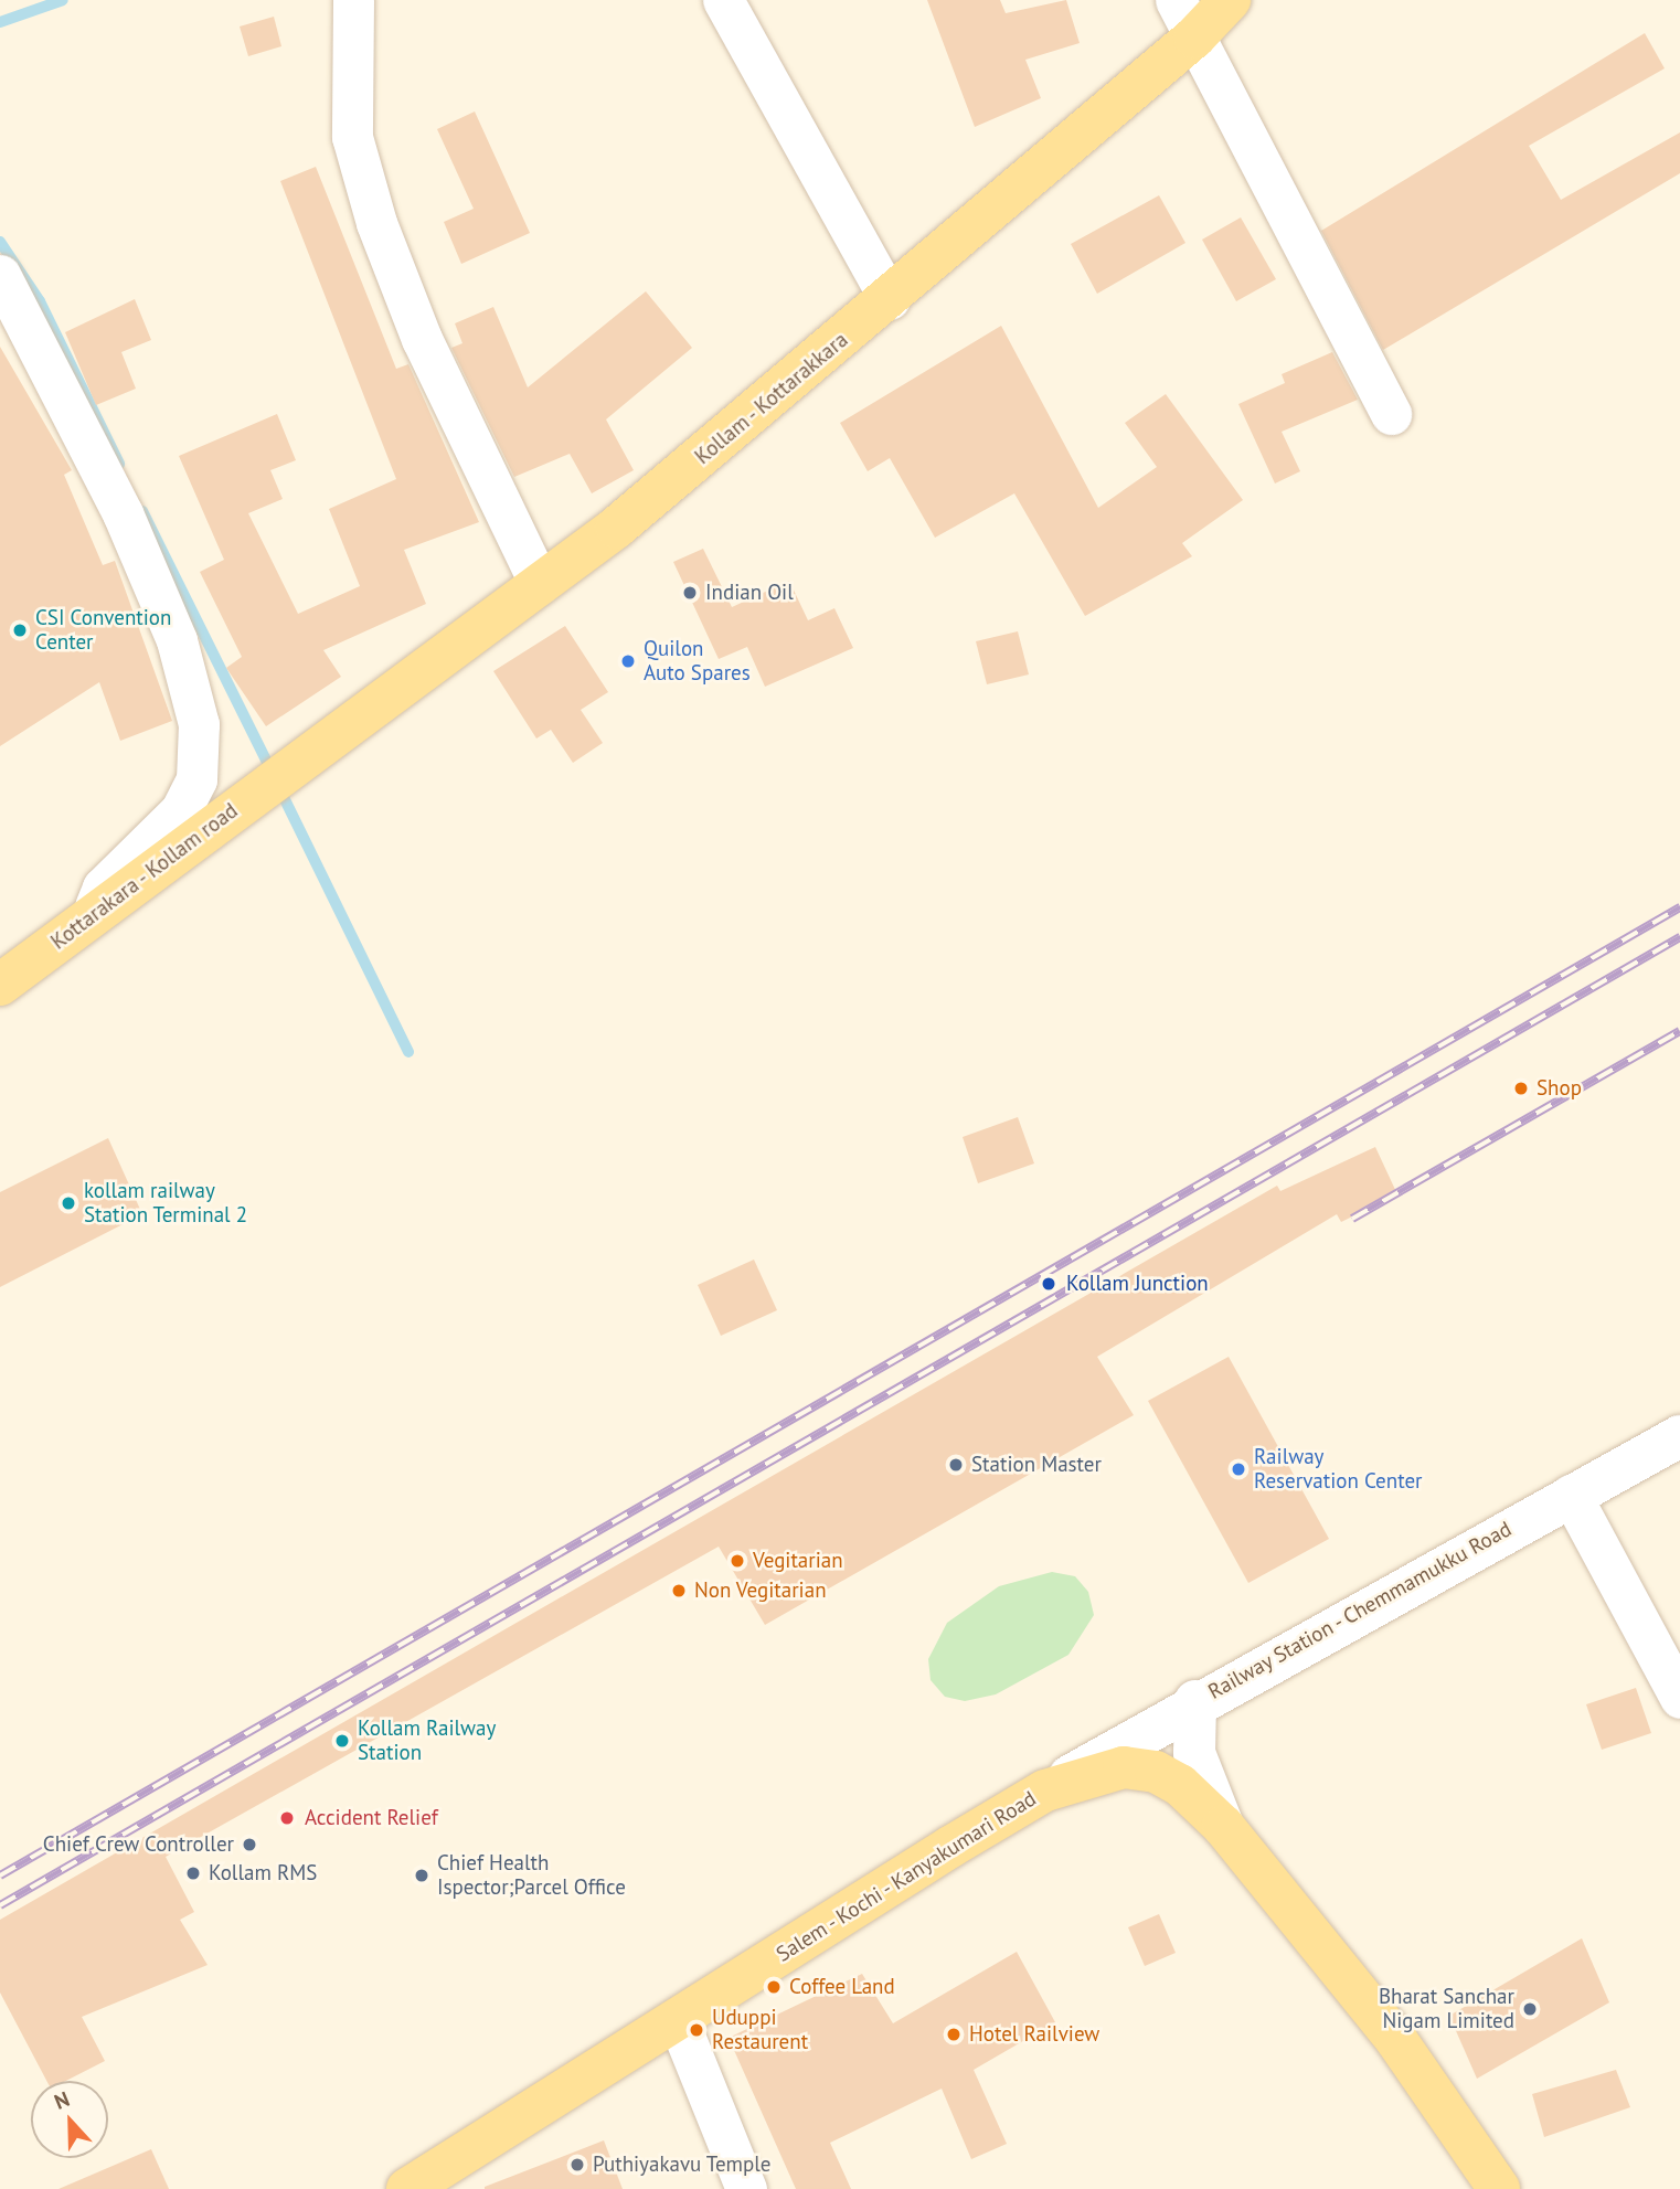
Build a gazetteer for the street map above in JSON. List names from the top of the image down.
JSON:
{
  "streets": {
    "main road": [
      "Kollam - Kottarakkara",
      "Kottarakara - Kollam road",
      "Railway Station - Chemmamukku Road",
      "Salem - Kochi - Kanyakumari Road"
    ]
  },
  "crossings": [
    ["Kollam - Kottarakkara", "Kottarakara - Kollam road"],
    ["Railway Station - Chemmamukku Road", "Salem - Kochi - Kanyakumari Road"]
  ],
  "places": [
    "Indian Oil",
    "CSI Convention Center",
    "Quilon Auto Spares",
    "Shop",
    "kollam railway Station Terminal 2",
    "Kollam Junction",
    "Station Master",
    "Railway Reservation Center",
    "Vegitarian",
    "Non Vegitarian",
    "Kollam Railway Station",
    "Accident Relief",
    "Chief Crew Controller",
    "Kollam RMS",
    "Chief Health Ispector;Parcel Office",
    "Coffee Land",
    "Bharat Sanchar Nigam Limited",
    "Uduppi Restaurent",
    "Hotel Railview",
    "Puthiyakavu Temple"
  ],
  "north": "top"
}
